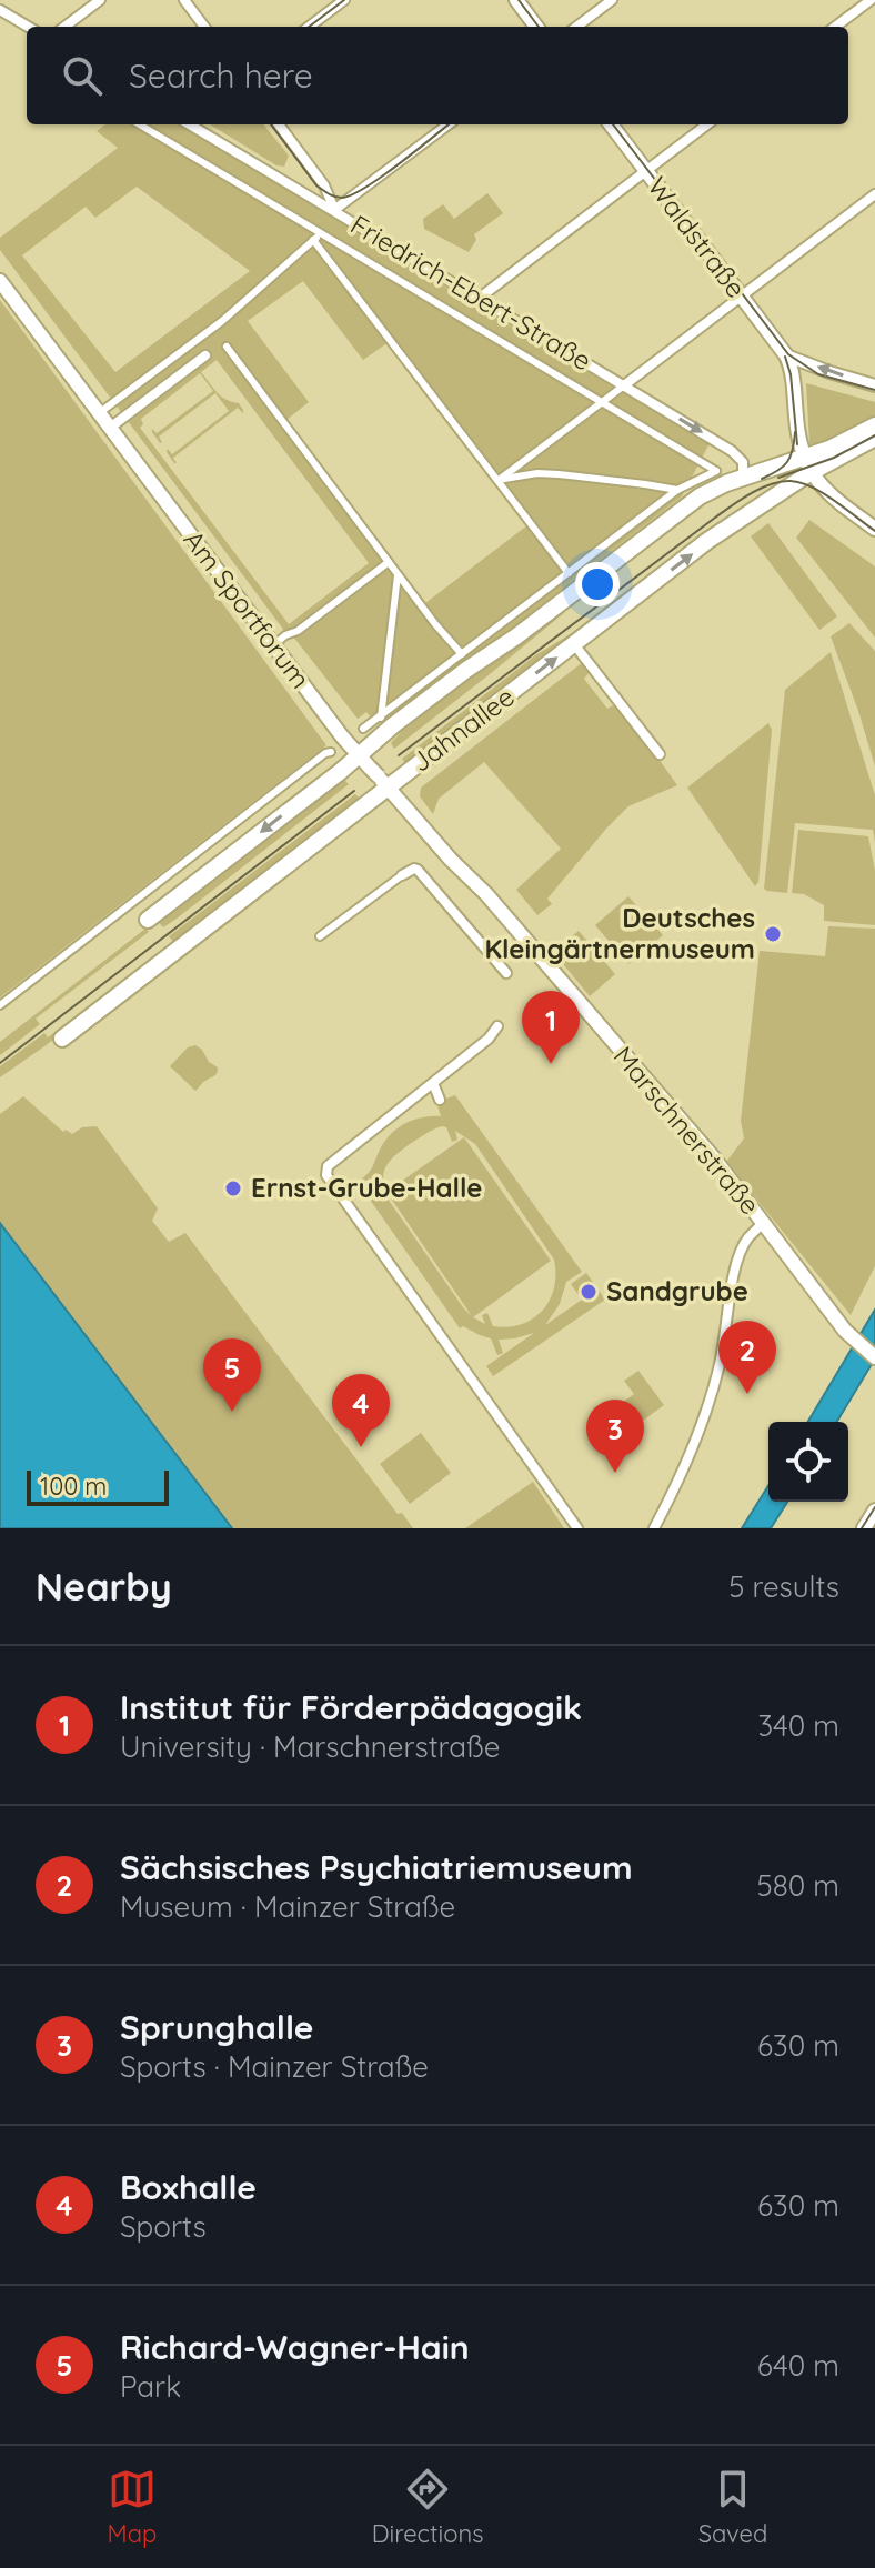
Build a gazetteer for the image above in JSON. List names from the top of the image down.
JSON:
{
  "streets": {
    "main road": [
      "Waldstraße",
      "Am Sportforum",
      "Jahnallee",
      "Marschnerstraße"
    ],
    "street": ["Friedrich-Ebert-Straße"]
  },
  "crossings": [
    ["Waldstraße", "Jahnallee"],
    ["Friedrich-Ebert-Straße", "Jahnallee"],
    ["Am Sportforum", "Jahnallee"],
    ["Am Sportforum", "Marschnerstraße"],
    ["Jahnallee", "Marschnerstraße"]
  ],
  "places": ["Deutsches Kleingärtnermuseum", "Ernst-Grube-Halle", "Sandgrube"],
  "scale_bar": "100 m",
  "page": {
    "search": "Search here",
    "pins": [
      "1",
      "2",
      "5",
      "4",
      "3"
    ],
    "scale": "100 m",
    "heading": ["Nearby", "5 results"],
    "list": [
      {
        "mark": "1",
        "name": "Institut für Förderpädagogik",
        "note": "University · Marschnerstraße",
        "value": "340 m"
      },
      {
        "mark": "2",
        "name": "Sächsisches Psychiatriemuseum",
        "note": "Museum · Mainzer Straße",
        "value": "580 m"
      },
      {
        "mark": "3",
        "name": "Sprunghalle",
        "note": "Sports · Mainzer Straße",
        "value": "630 m"
      },
      {
        "mark": "4",
        "name": "Boxhalle",
        "note": "Sports",
        "value": "630 m"
      },
      {
        "mark": "5",
        "name": "Richard-Wagner-Hain",
        "note": "Park",
        "value": "640 m"
      }
    ],
    "nav": ["Map", "Directions", "Saved"]
  }
}
